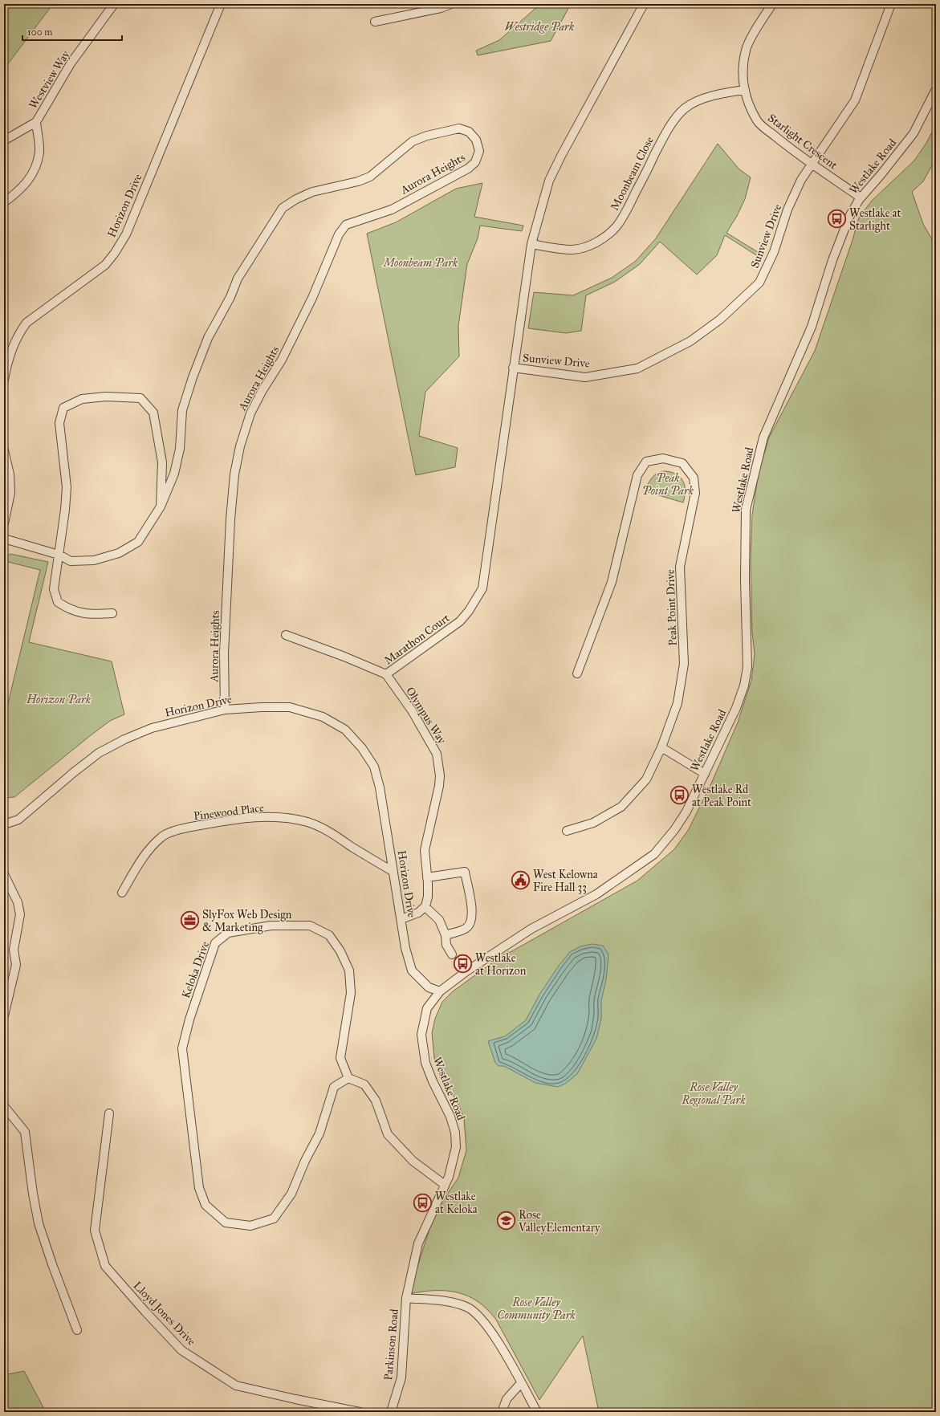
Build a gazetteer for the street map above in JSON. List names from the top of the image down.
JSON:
{
  "streets": {
    "street": [
      "Westview Way",
      "Starlight Crescent",
      "Westlake Road",
      "Aurora Heights",
      "Moonbeam Close",
      "Horizon Drive",
      "Sunview Drive",
      "Peak Point Drive",
      "Marathon Court",
      "Olympus Way",
      "Pinewood Place",
      "Keloka Drive",
      "Lloyd Jones Drive",
      "Parkinson Road"
    ]
  },
  "crossings": [
    ["Starlight Crescent", "Westlake Road"],
    ["Starlight Crescent", "Moonbeam Close"],
    ["Starlight Crescent", "Sunview Drive"],
    ["Westlake Road", "Horizon Drive"],
    ["Westlake Road", "Parkinson Road"],
    ["Aurora Heights", "Horizon Drive"],
    ["Moonbeam Close", "Sunview Drive"],
    ["Horizon Drive", "Pinewood Place"],
    ["Sunview Drive", "Marathon Court"],
    ["Marathon Court", "Olympus Way"]
  ],
  "parks": [
    "Westridge Park",
    "Moonbeam Park",
    "Peak Point Park",
    "Horizon Park",
    "Rose Valley Regional Park",
    "Rose Valley Community Park"
  ],
  "places": {
    "bus stop": [
      "Westlake at Starlight",
      "Westlake Rd at Peak Point",
      "Westlake at Horizon",
      "Westlake at Keloka"
    ],
    "public building": ["West Kelowna Fire Hall 33"],
    "office": ["SlyFox Web Design & Marketing"],
    "school or university": ["Rose ValleyElementary"]
  },
  "scale_bar": "100 m"
}
